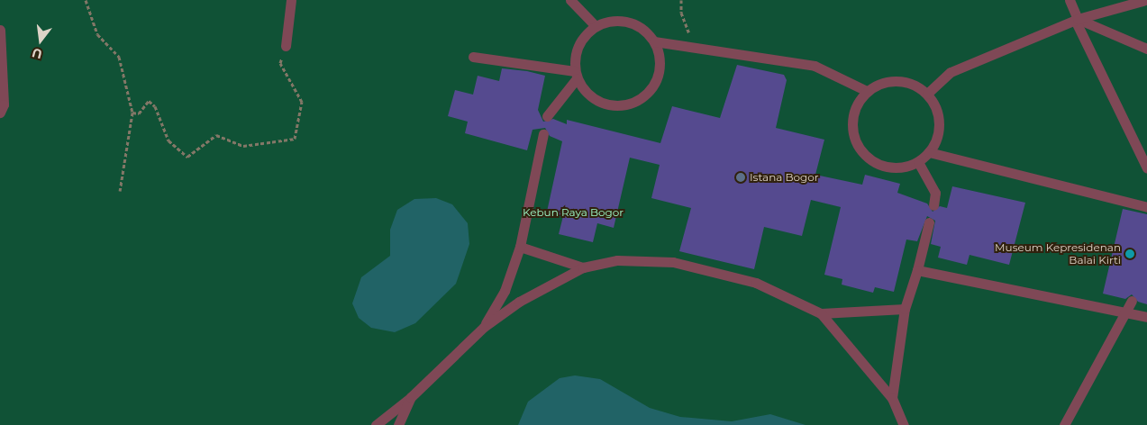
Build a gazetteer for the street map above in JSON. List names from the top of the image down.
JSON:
{
  "parks": ["Kebun Raya Bogor"],
  "places": ["Istana Bogor", "Museum Kepresidenan Balai Kirti"],
  "north": "bottom"
}
